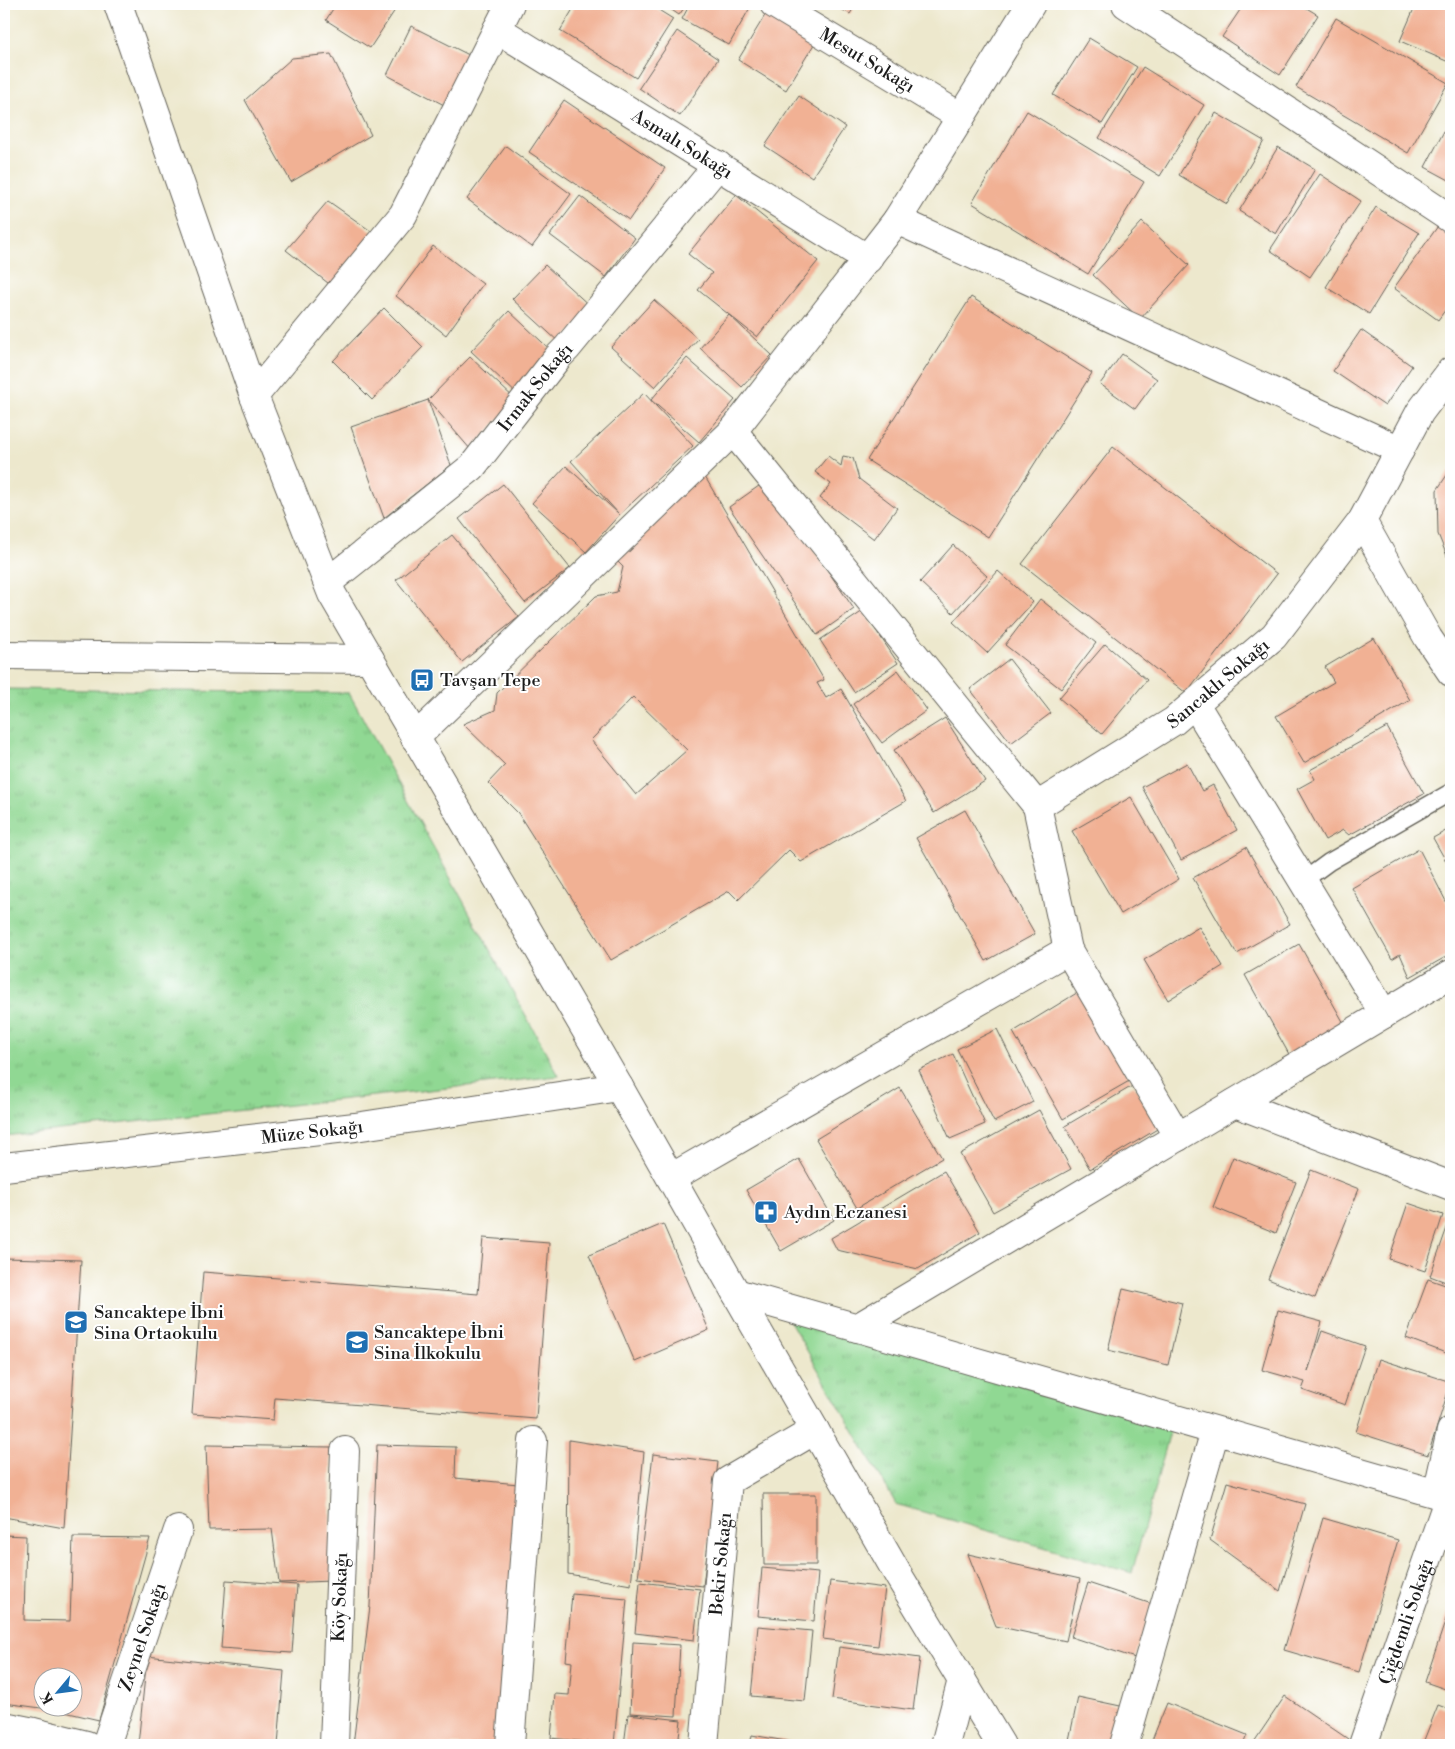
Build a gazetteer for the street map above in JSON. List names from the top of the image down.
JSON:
{
  "streets": {
    "street": [
      "Mesut Sokağı",
      "Asmalı Sokağı",
      "Irmak Sokağı",
      "Sancaklı Sokağı",
      "Müze Sokağı",
      "Bekir Sokağı",
      "Köy Sokağı",
      "Çiğdemli Sokağı",
      "Zeynel Sokağı"
    ]
  },
  "crossings": [
    ["Asmalı Sokağı", "Irmak Sokağı"]
  ],
  "places": {
    "bus stop": ["Tavşan Tepe"],
    "pharmacy": ["Aydın Eczanesi"],
    "school or university": ["Sancaktepe İbni Sina Ortaokulu", "Sancaktepe İbni Sina İlkokulu"]
  },
  "north": "bottom left"
}
